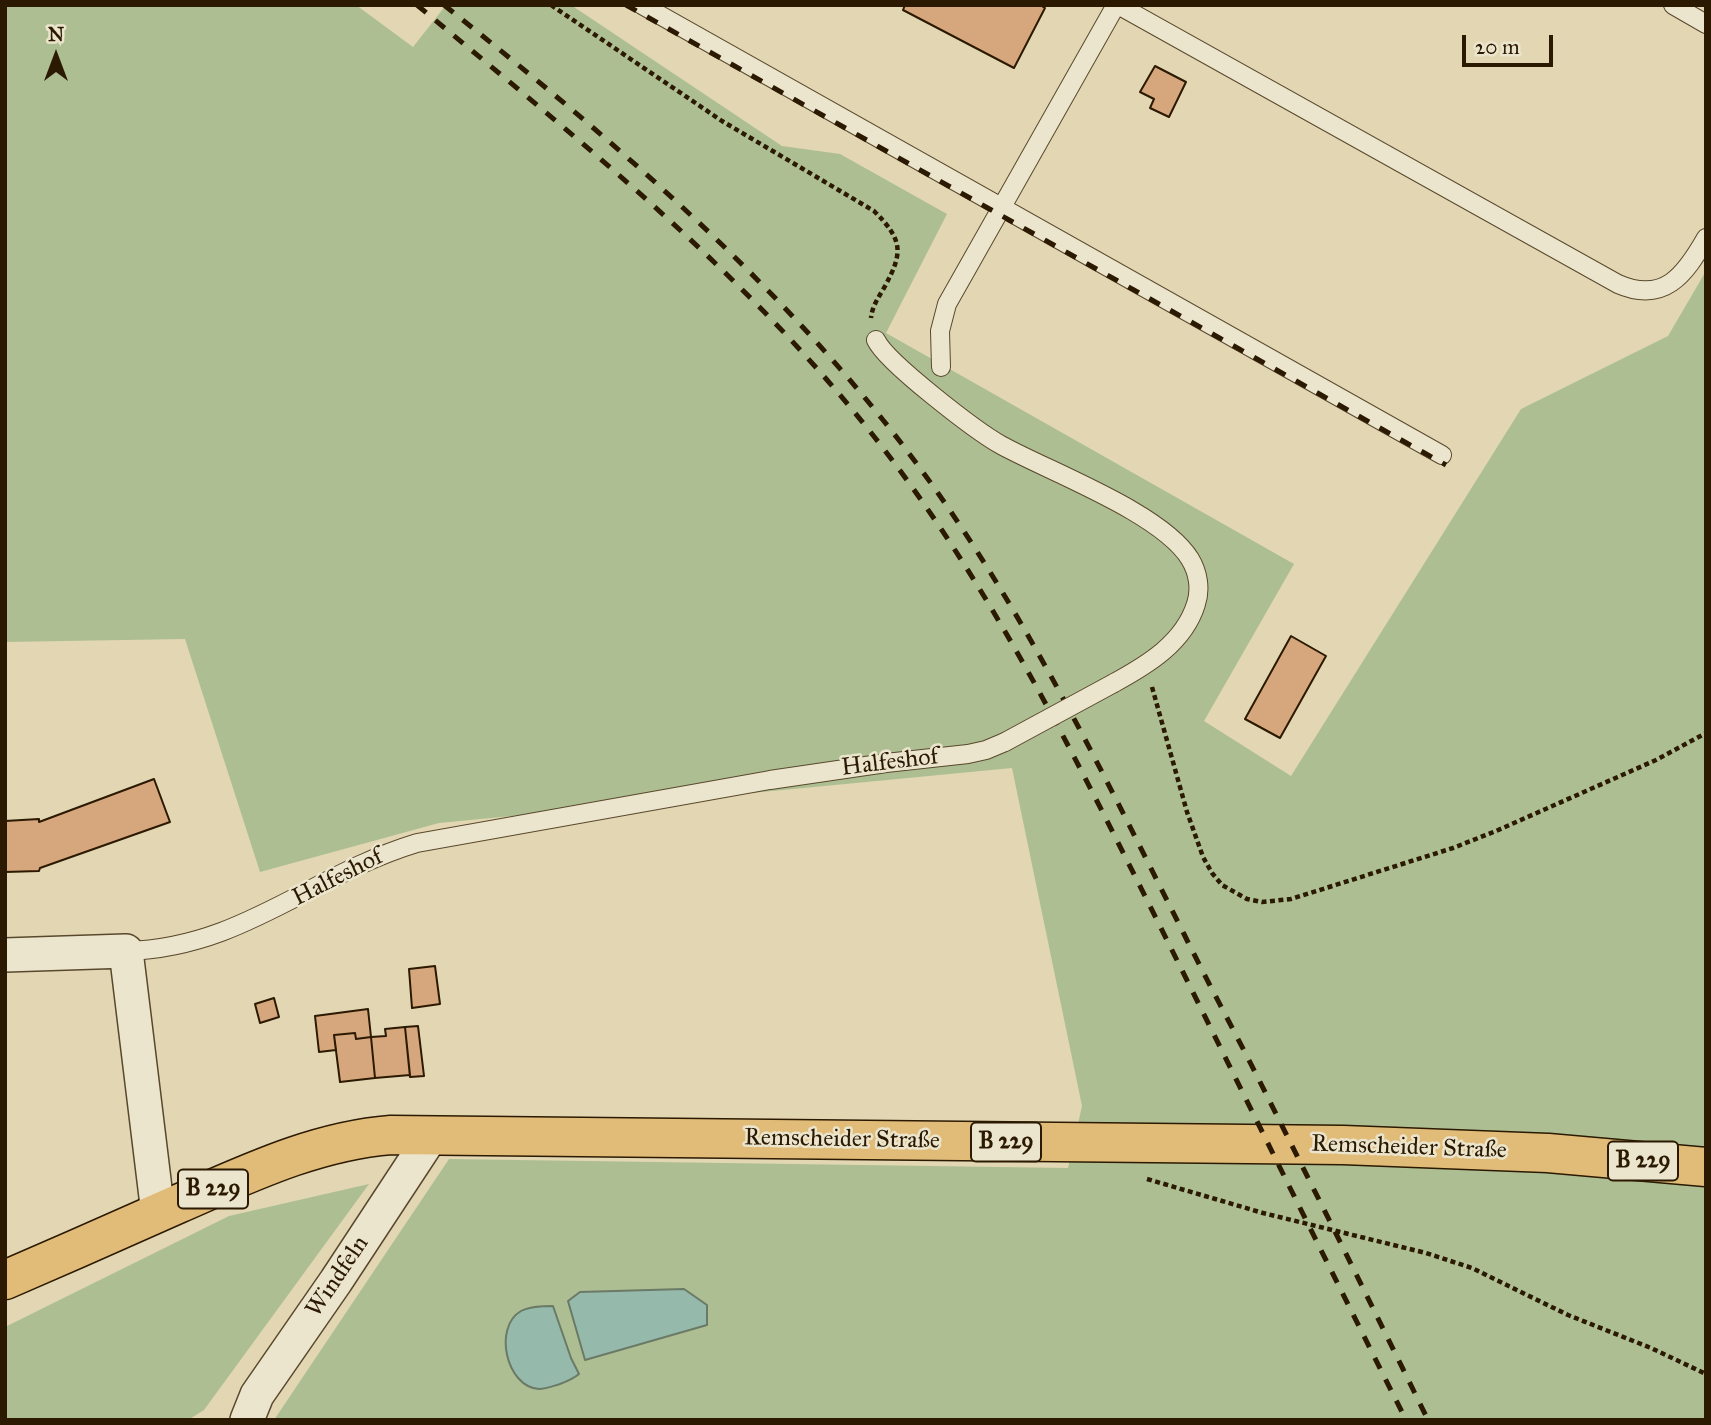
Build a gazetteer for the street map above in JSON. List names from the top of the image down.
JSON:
{
  "streets": {
    "main road": ["Remscheider Straße", "B 229"],
    "street": ["Halfeshof", "Windfeln"]
  },
  "crossings": [
    ["Remscheider Straße", "Windfeln"]
  ],
  "scale_bar": "20 m",
  "north": "top"
}
